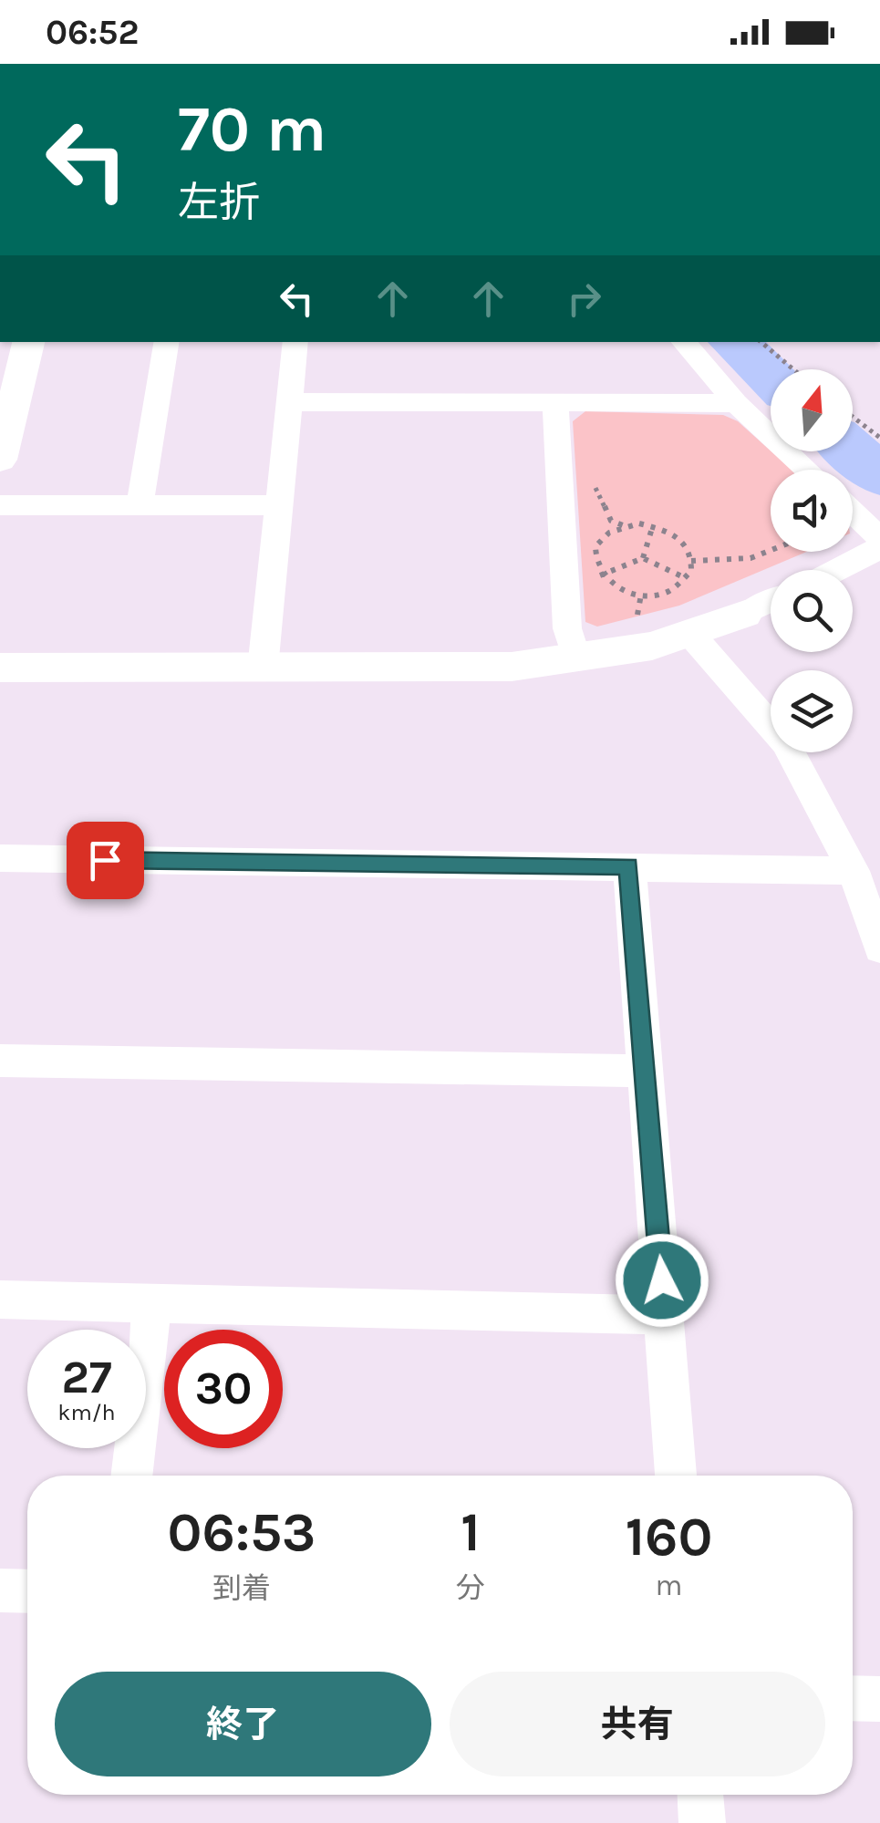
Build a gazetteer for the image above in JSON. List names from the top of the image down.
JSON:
{
  "north": "top",
  "page": {
    "status": "06:52",
    "turn": ["70 m", "左折"],
    "speed": "27 km/h",
    "limit": "30",
    "eta": [
      "06:53",
      "到着",
      "1",
      "分",
      "160",
      "m"
    ],
    "buttons": ["終了", "共有"]
  }
}
